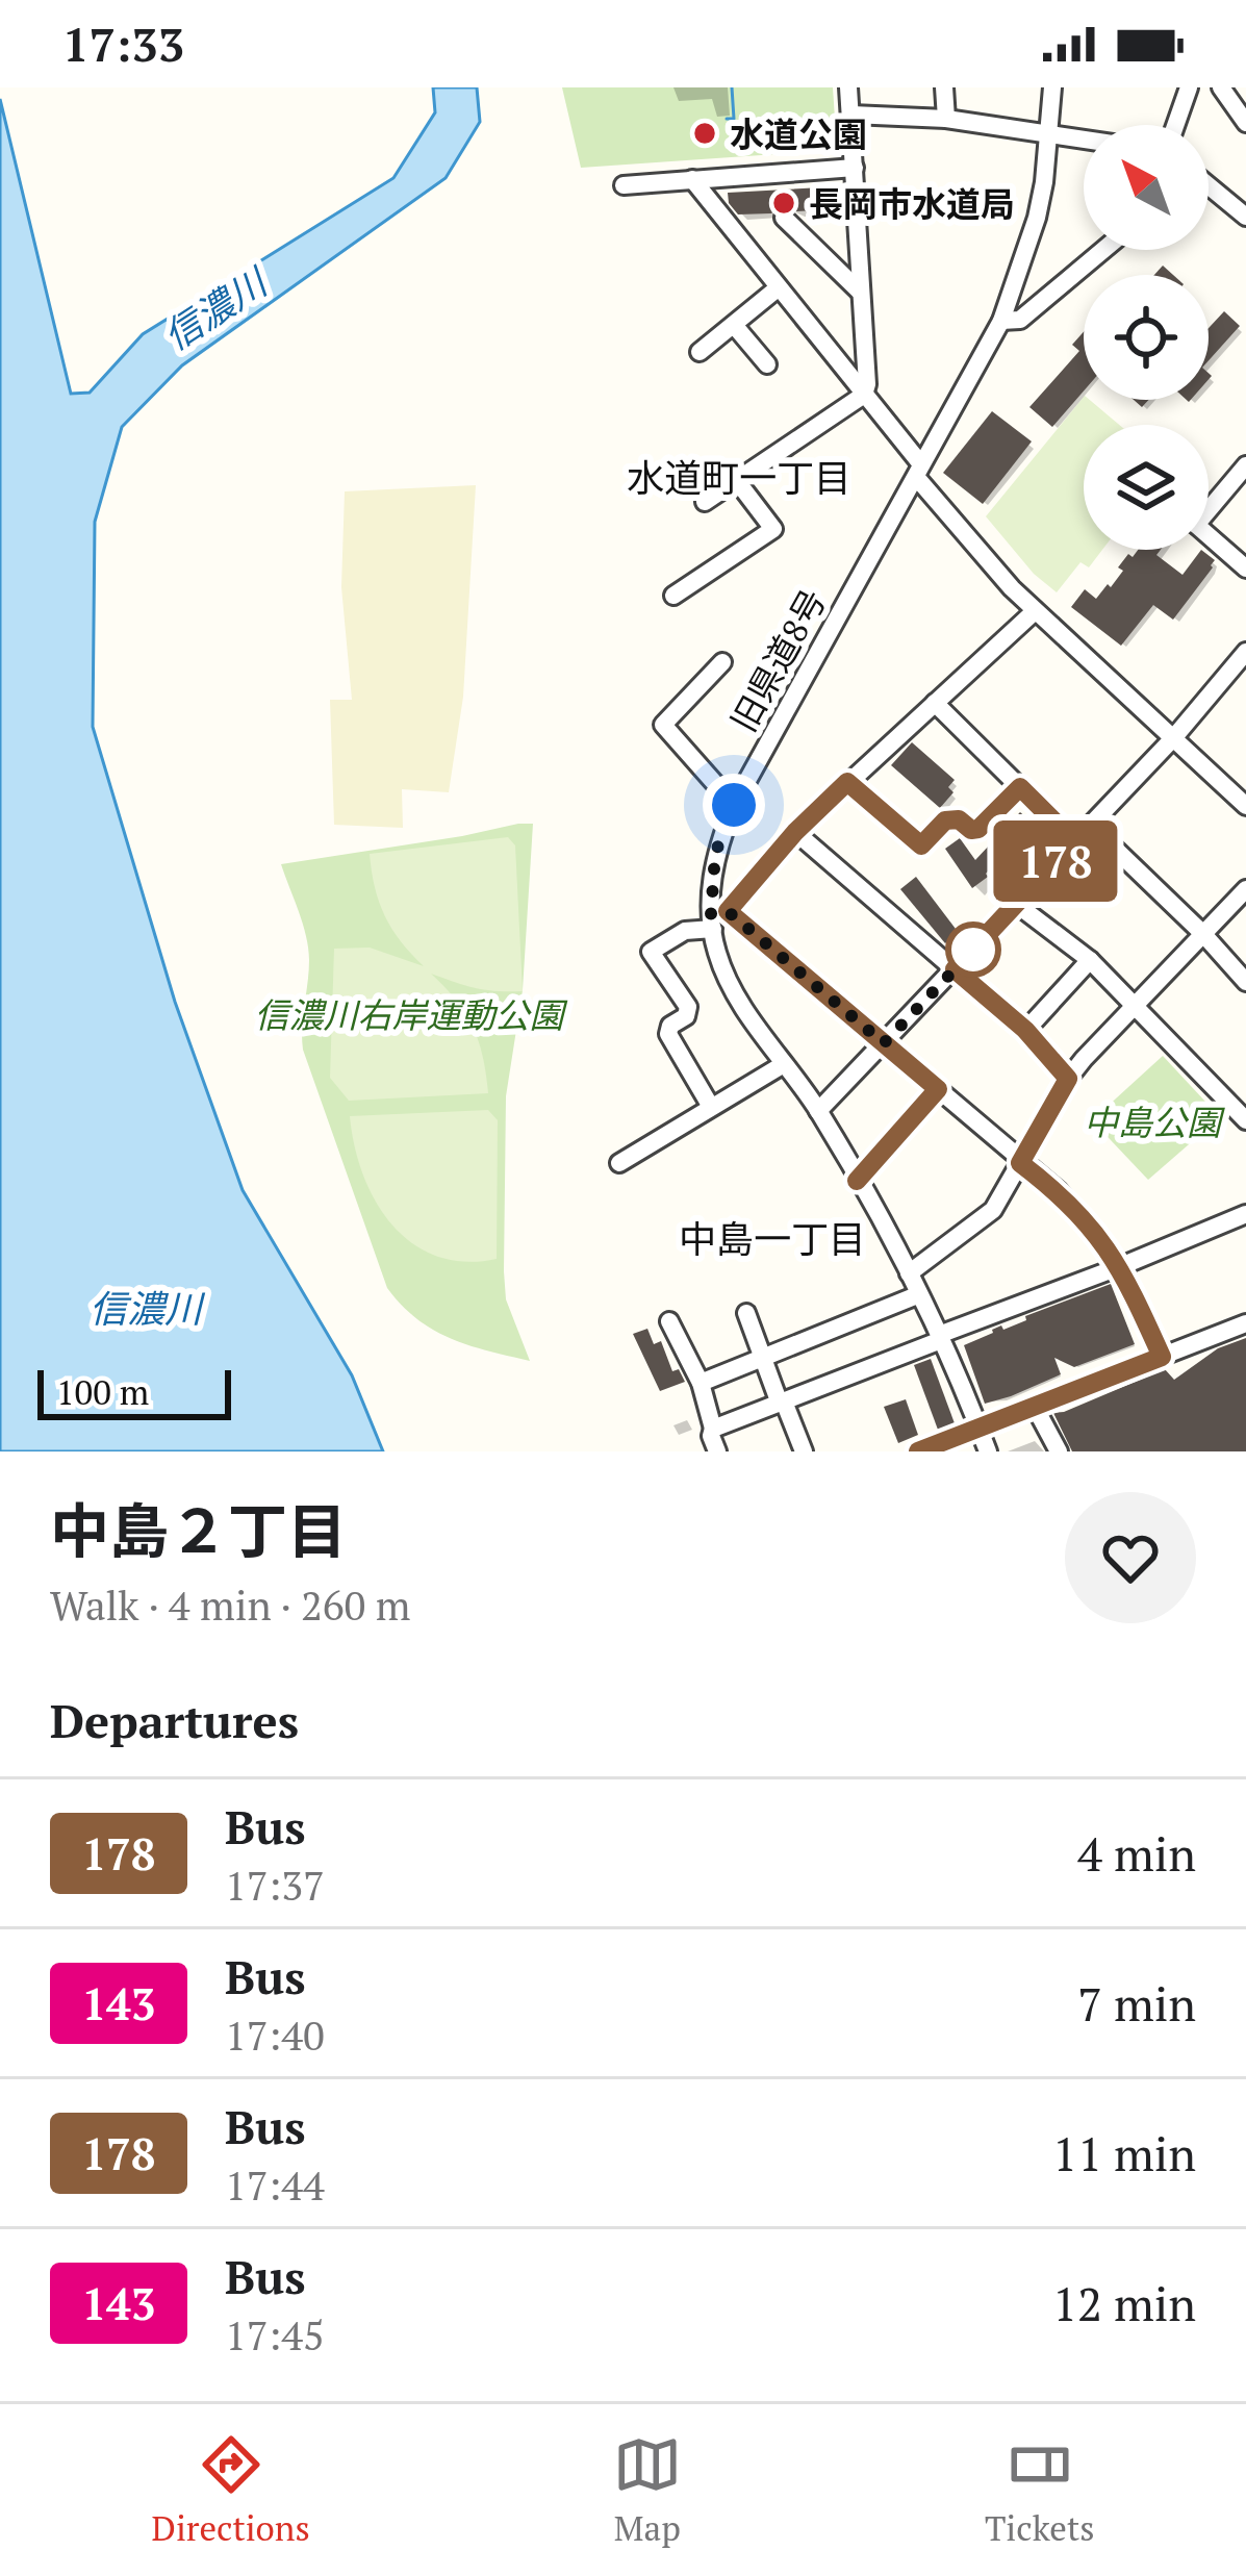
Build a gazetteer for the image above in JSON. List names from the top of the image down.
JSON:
{
  "streets": {
    "street": ["旧県道8号"]
  },
  "districts": ["水道町一丁目", "中島一丁目"],
  "water": ["信濃川"],
  "parks": ["信濃川右岸運動公園", "中島公園"],
  "places": ["水道公園", "長岡市水道局"],
  "lines": ["bus line 178"],
  "scale_bar": "100 m",
  "north": "top left",
  "page": {
    "status": "17:33",
    "on_map": "178",
    "scale": "100 m",
    "heading": [
      ["中島２丁目", "Walk · 4 min · 260 m"],
      "Departures"
    ],
    "list": [
      {
        "mark": "178",
        "name": "Bus",
        "note": "17:37",
        "value": "4 min"
      },
      {
        "mark": "143",
        "name": "Bus",
        "note": "17:40",
        "value": "7 min"
      },
      {
        "mark": "178",
        "name": "Bus",
        "note": "17:44",
        "value": "11 min"
      },
      {
        "mark": "143",
        "name": "Bus",
        "note": "17:45",
        "value": "12 min"
      }
    ],
    "tabs": ["Directions", "Map", "Tickets"]
  }
}
